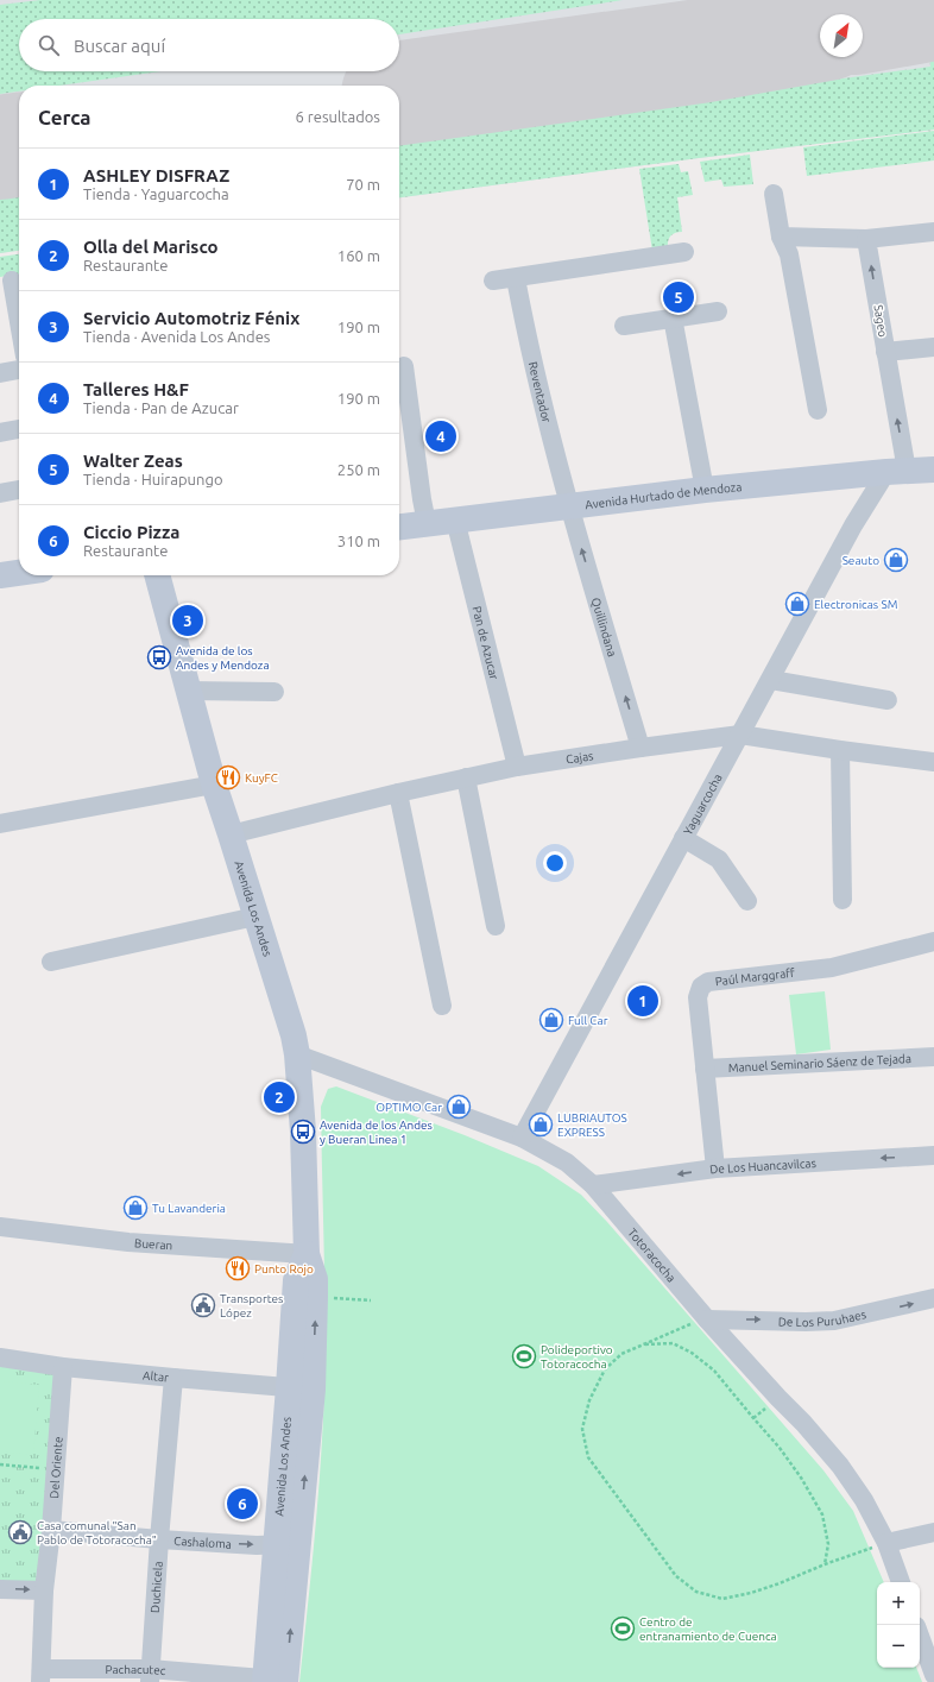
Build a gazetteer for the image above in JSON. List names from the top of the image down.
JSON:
{
  "streets": {
    "main road": ["Avenida Hurtado de Mendoza", "Avenida Los Andes"],
    "street": [
      "Sageo",
      "Reventador",
      "Quillindana",
      "Pan de Azucar",
      "Cajas",
      "Yaguarcocha",
      "Paúl Marggraff",
      "Manuel Seminario Sáenz de Tejada",
      "De Los Huancavilcas",
      "Bueran",
      "Totoracocha",
      "De Los Puruhaes",
      "Altar",
      "Del Oriente",
      "Cashaloma",
      "Duchicela",
      "Pachacutec"
    ]
  },
  "crossings": [
    ["Sageo", "Avenida Hurtado de Mendoza"],
    ["Sageo", "Yaguarcocha"],
    ["Reventador", "Avenida Hurtado de Mendoza"],
    ["Reventador", "Quillindana"],
    ["Avenida Hurtado de Mendoza", "Quillindana"],
    ["Avenida Hurtado de Mendoza", "Pan de Azucar"],
    ["Avenida Hurtado de Mendoza", "Yaguarcocha"],
    ["Quillindana", "Cajas"],
    ["Pan de Azucar", "Cajas"],
    ["Cajas", "Yaguarcocha"],
    ["Cajas", "Avenida Los Andes"],
    ["Yaguarcocha", "Totoracocha"],
    ["Avenida Los Andes", "Bueran"],
    ["Avenida Los Andes", "Totoracocha"],
    ["Avenida Los Andes", "Altar"],
    ["Avenida Los Andes", "Cashaloma"],
    ["Avenida Los Andes", "Pachacutec"],
    ["Paúl Marggraff", "Manuel Seminario Sáenz de Tejada"],
    ["Paúl Marggraff", "De Los Huancavilcas"],
    ["De Los Huancavilcas", "Totoracocha"],
    ["Totoracocha", "De Los Puruhaes"],
    ["Altar", "Del Oriente"],
    ["Altar", "Duchicela"],
    ["Del Oriente", "Cashaloma"],
    ["Del Oriente", "Pachacutec"],
    ["Cashaloma", "Duchicela"],
    ["Duchicela", "Pachacutec"]
  ],
  "one_way": [
    "Quillindana",
    "De Los Huancavilcas",
    "De Los Puruhaes",
    "Cashaloma"
  ],
  "places": {
    "shop": [
      "Seauto",
      "Electronicas SM",
      "Full Car",
      "OPTIMO Car",
      "LUBRIAUTOS EXPRESS",
      "Tu Lavanderia"
    ],
    "bus stop": ["Avenida de los Andes y Mendoza", "Avenida de los Andes y Bueran Linea 1"],
    "restaurant": ["KuyFC", "Punto Rojo"],
    "public building": ["Transportes López", "Casa comunal \"San Pablo de Totoracocha\""],
    "sports": ["Polideportivo Totoracocha", "Centro de entranamiento de Cuenca"]
  },
  "north": "top right",
  "page": {
    "search": "Buscar aquí",
    "heading": ["Cerca", "6 resultados"],
    "list": [
      {
        "mark": "1",
        "name": "ASHLEY DISFRAZ",
        "note": "Tienda · Yaguarcocha",
        "value": "70 m"
      },
      {
        "mark": "2",
        "name": "Olla del Marisco",
        "note": "Restaurante",
        "value": "160 m"
      },
      {
        "mark": "3",
        "name": "Servicio Automotriz Fénix",
        "note": "Tienda · Avenida Los Andes",
        "value": "190 m"
      },
      {
        "mark": "4",
        "name": "Talleres H&F",
        "note": "Tienda · Pan de Azucar",
        "value": "190 m"
      },
      {
        "mark": "5",
        "name": "Walter Zeas",
        "note": "Tienda · Huirapungo",
        "value": "250 m"
      },
      {
        "mark": "6",
        "name": "Ciccio Pizza",
        "note": "Restaurante",
        "value": "310 m"
      }
    ],
    "pins": [
      "5",
      "4",
      "3",
      "1",
      "2",
      "6"
    ],
    "map_buttons": ["+", "−"]
  }
}
